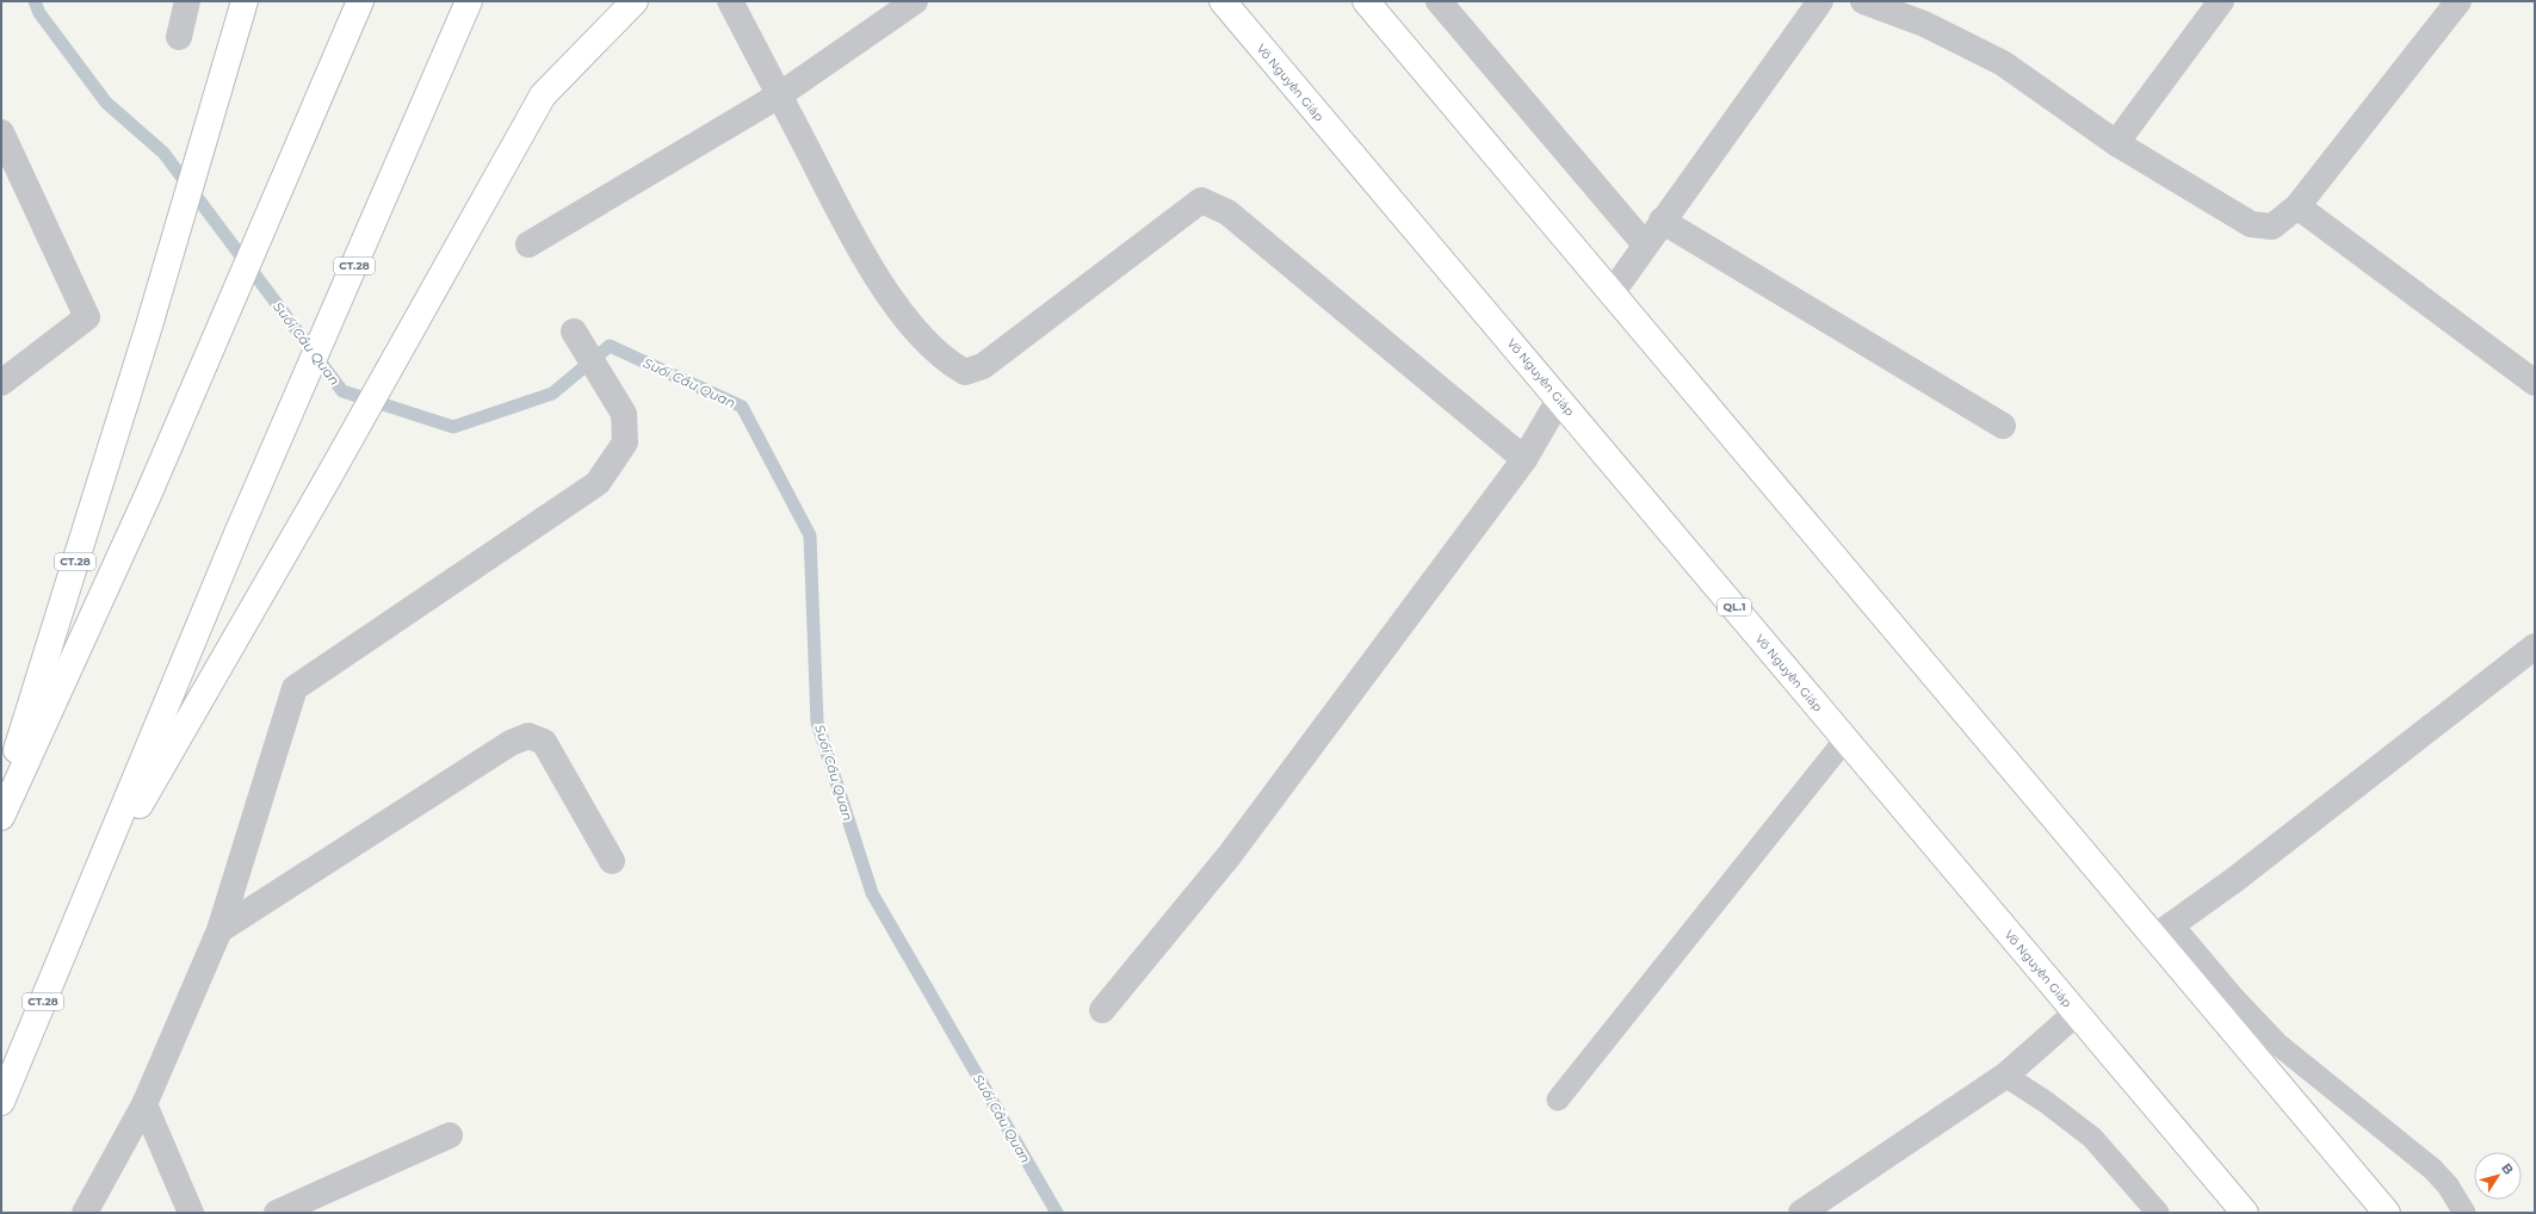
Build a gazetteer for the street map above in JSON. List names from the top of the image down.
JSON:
{
  "streets": {
    "highway": ["Võ Nguyên Giáp", "CT.28", "QL.1"]
  },
  "water": ["Suối Cầu Quan"],
  "north": "top right"
}
